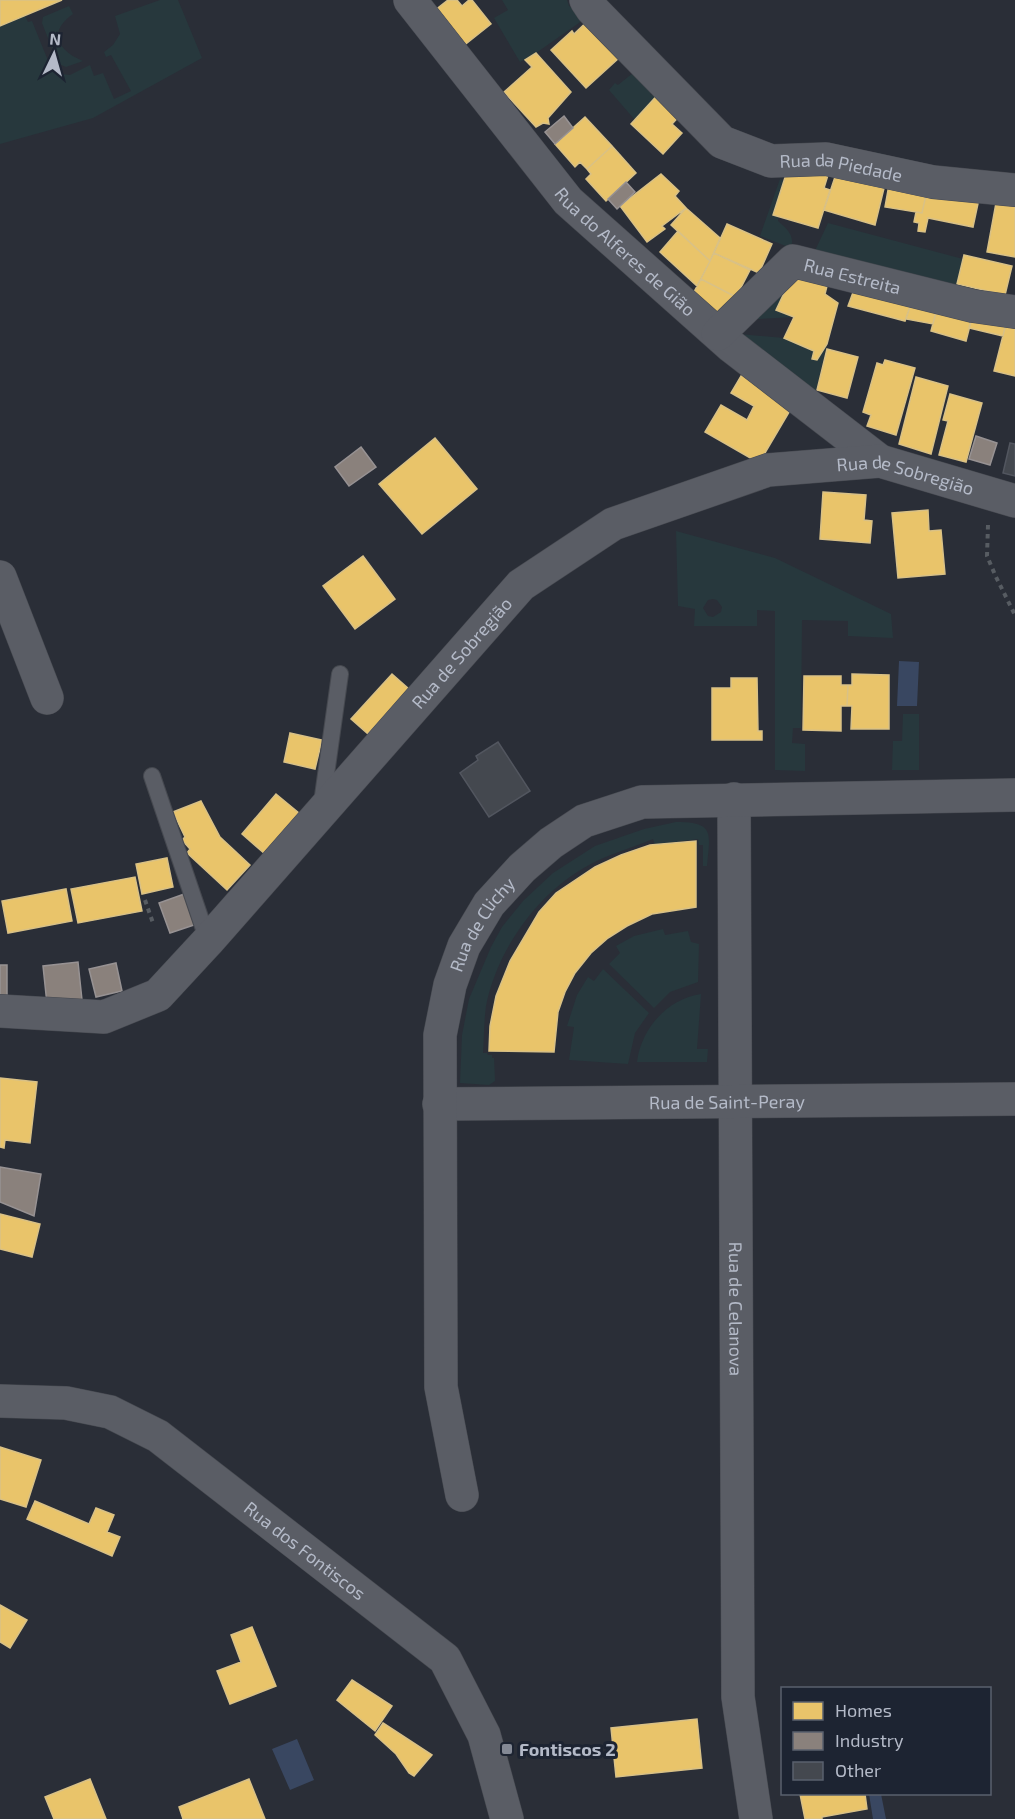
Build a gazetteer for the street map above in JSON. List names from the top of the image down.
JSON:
{
  "streets": {
    "street": [
      "Rua da Piedade",
      "Rua do Alferes de Gião",
      "Rua Estreita",
      "Rua de Sobregião",
      "Rua de Clichy",
      "Rua de Saint-Peray",
      "Rua de Celanova",
      "Rua dos Fontiscos"
    ]
  },
  "crossings": [
    ["Rua do Alferes de Gião", "Rua Estreita"],
    ["Rua do Alferes de Gião", "Rua de Sobregião"],
    ["Rua de Clichy", "Rua de Saint-Peray"],
    ["Rua de Clichy", "Rua de Celanova"],
    ["Rua de Saint-Peray", "Rua de Celanova"]
  ],
  "places": {
    "transit": ["Fontiscos 2"]
  },
  "legend": ["Homes", "Industry", "Other"],
  "north": "top"
}
